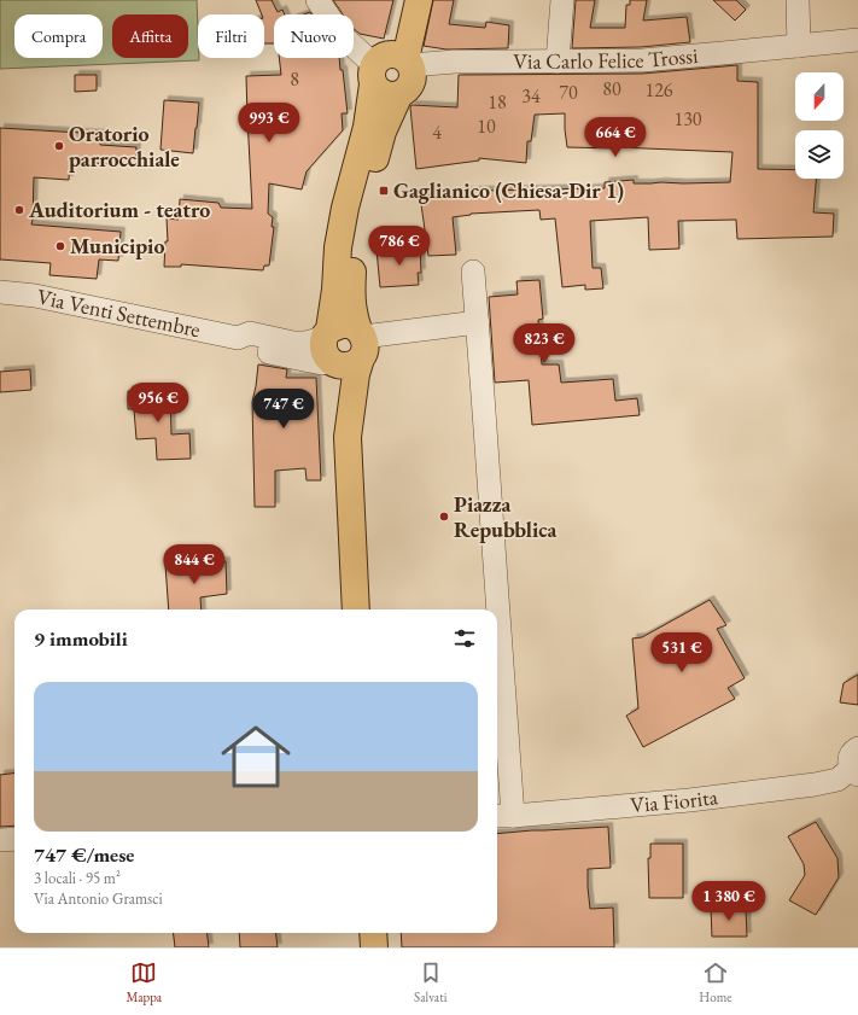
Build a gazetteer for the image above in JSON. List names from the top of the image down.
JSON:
{
  "streets": {
    "street": ["Via Carlo Felice Trossi", "Via Venti Settembre", "Via Fiorita"]
  },
  "places": {
    "other": [
      "Oratorio parrocchiale",
      "Auditorium - teatro",
      "Municipio",
      "Piazza Repubblica"
    ],
    "transit": ["Gaglianico (Chiesa-Dir 1)"]
  },
  "house_numbers": [
    "8",
    "80",
    "126",
    "70",
    "34",
    "18",
    "130",
    "10",
    "4"
  ],
  "north": "bottom",
  "page": {
    "chip": [
      "Compra",
      "Affitta",
      "Filtri",
      "Nuovo"
    ],
    "price": [
      "993 €",
      "664 €",
      "786 €",
      "823 €",
      "956 €",
      "747 €",
      "844 €",
      "531 €",
      "1 380 €"
    ],
    "heading": "9 immobili",
    "list": [
      {
        "name": "747 €/mese",
        "note": "3 locali · 95 m² · Via Antonio Gramsci"
      }
    ],
    "tabs": ["Mappa", "Salvati", "Home"]
  }
}
